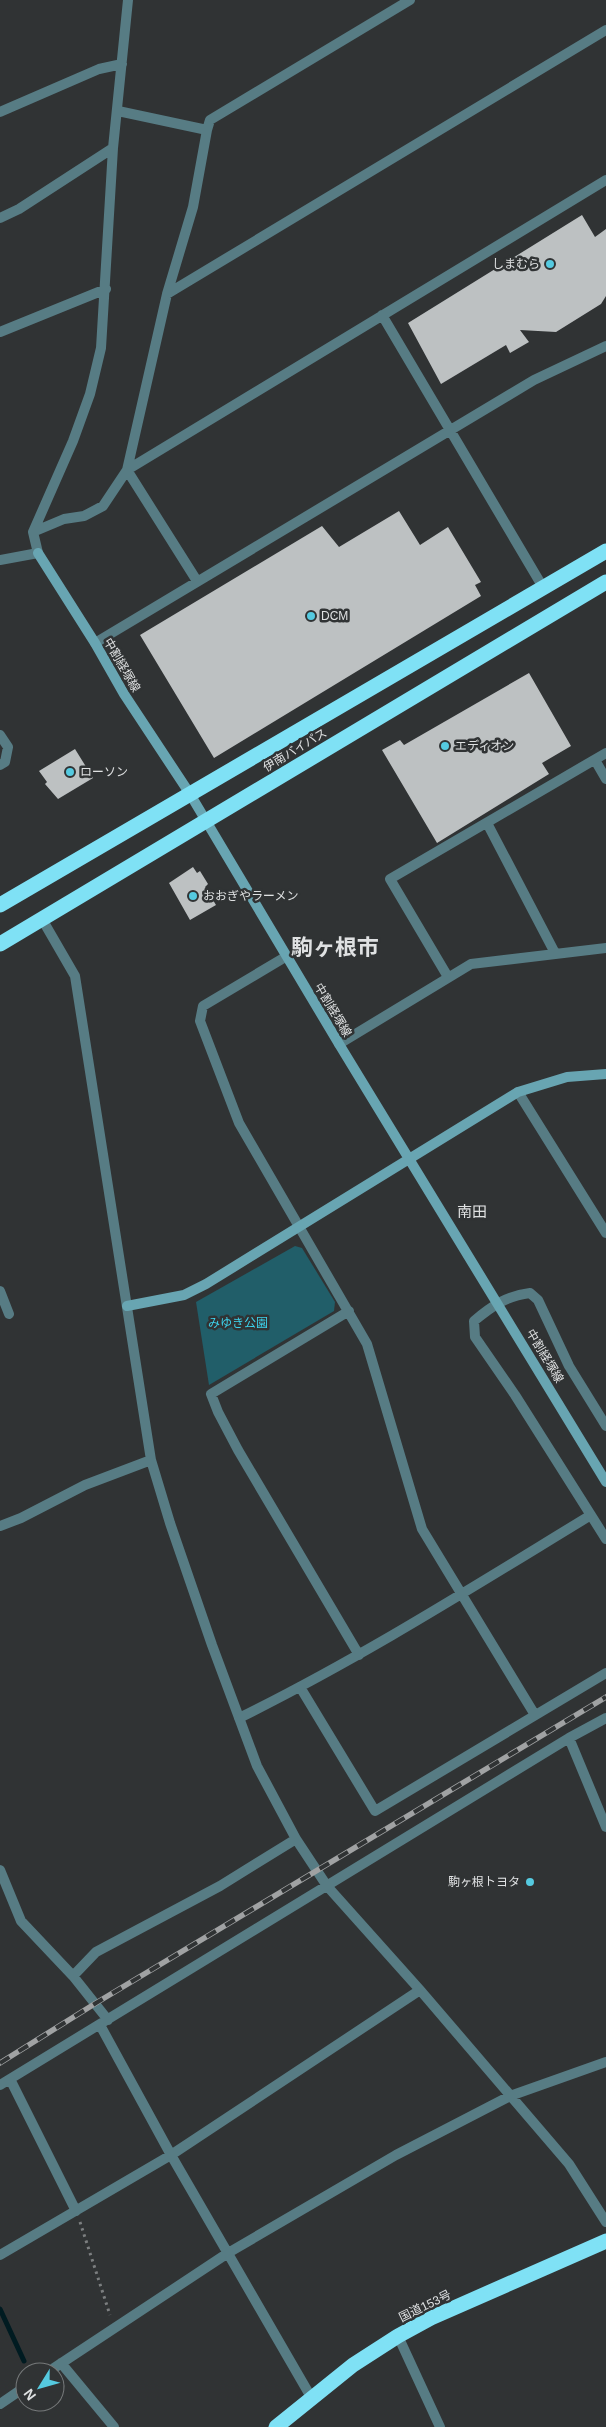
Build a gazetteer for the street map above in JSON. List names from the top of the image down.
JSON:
{
  "streets": {
    "highway": ["伊南バイパス", "国道153号"],
    "street": ["中割経塚線"]
  },
  "crossings": [
    ["中割経塚線", "伊南バイパス"]
  ],
  "districts": ["駒ヶ根市", "南田"],
  "parks": ["みゆき公園"],
  "places": [
    "しまむら",
    "DCM",
    "エディオン",
    "ローソン",
    "おおぎやラーメン",
    "駒ヶ根トヨタ"
  ],
  "north": "bottom left"
}
